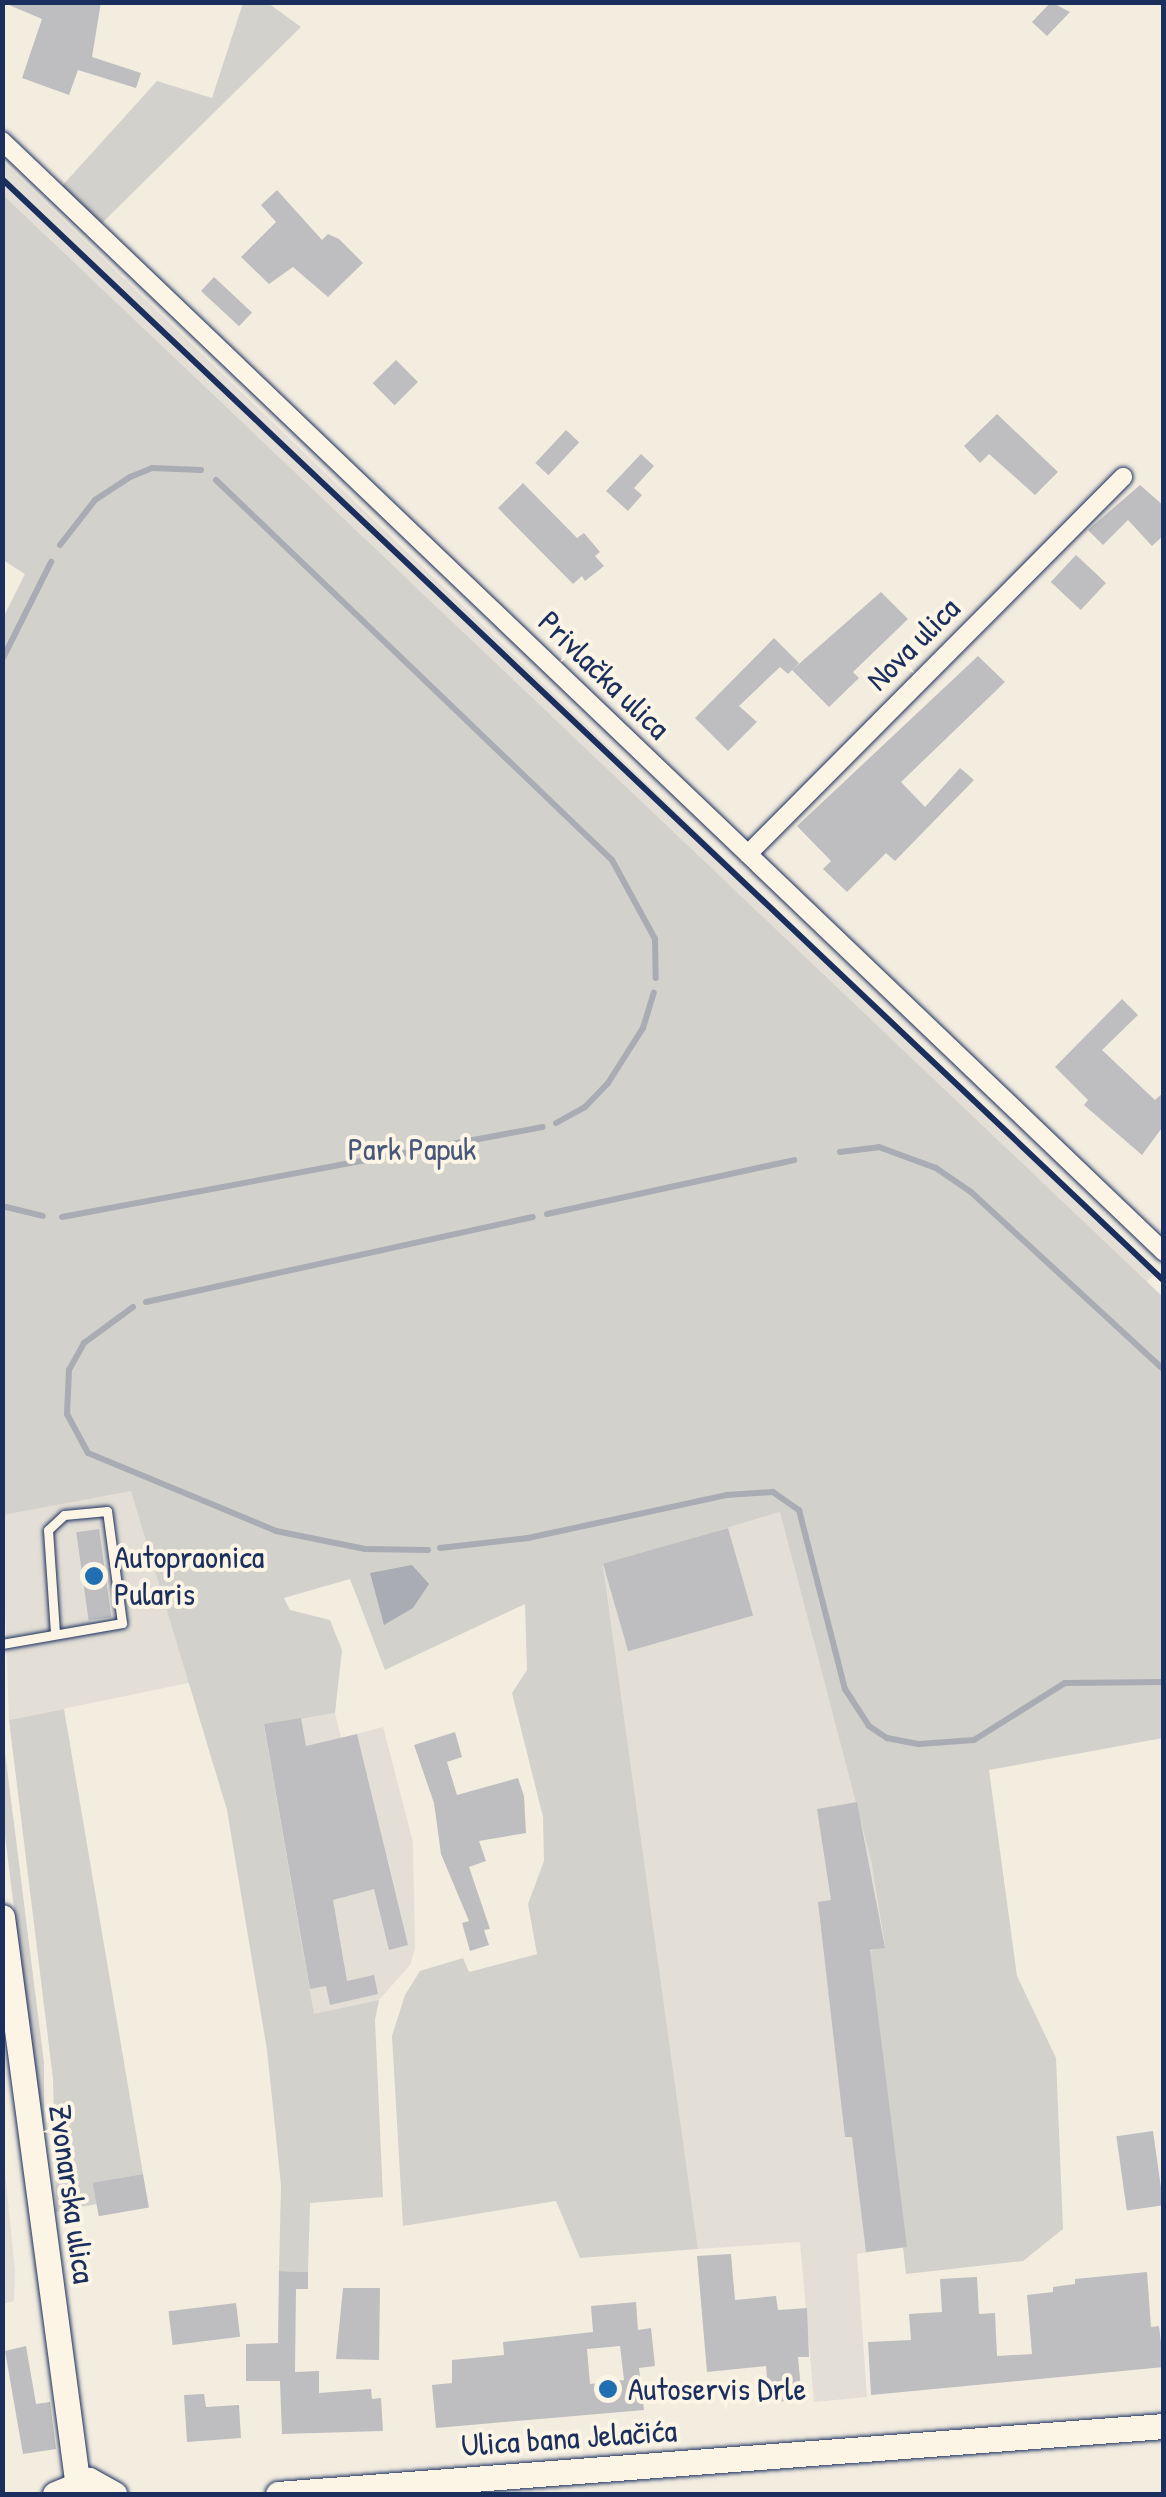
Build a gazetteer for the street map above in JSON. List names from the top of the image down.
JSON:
{
  "streets": {
    "main road": ["Zvonarska ulica", "Ulica bana Jelačića"],
    "street": ["Nova ulica", "Privlačka ulica"]
  },
  "crossings": [
    ["Nova ulica", "Privlačka ulica"]
  ],
  "parks": ["Park Papuk"],
  "places": ["Autopraonica Pularis", "Autoservis Drle"]
}
